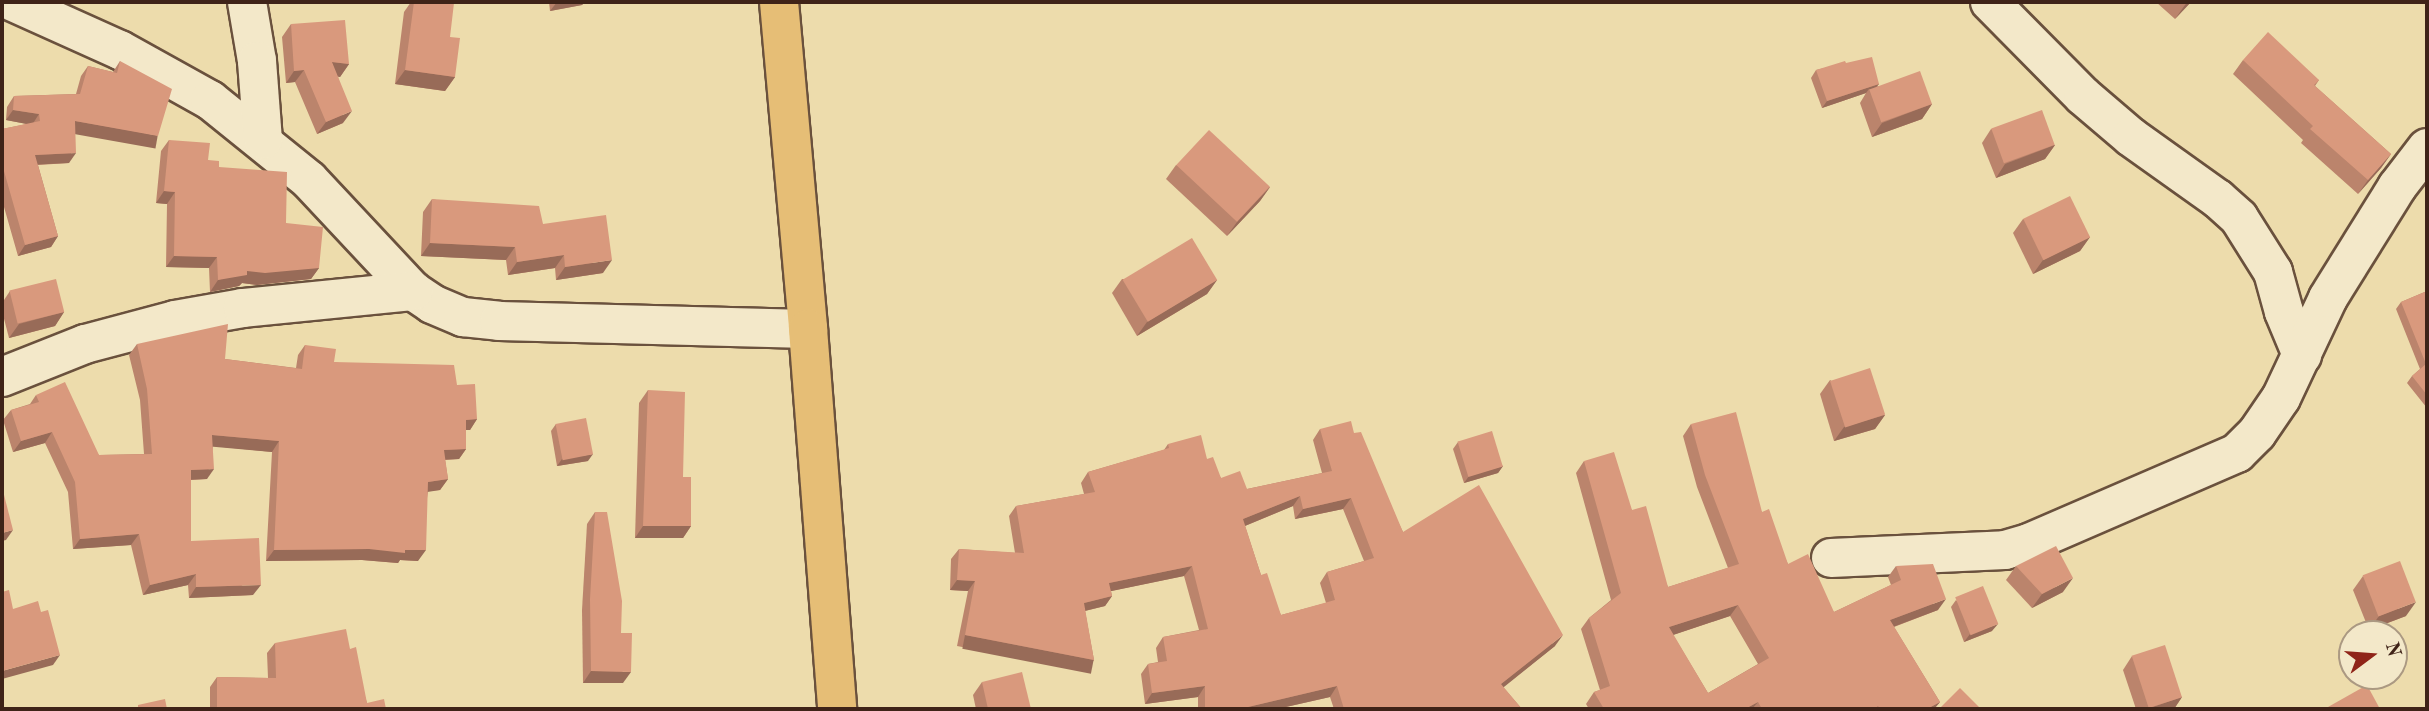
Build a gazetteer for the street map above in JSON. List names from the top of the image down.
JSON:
{
  "north": "right"
}
